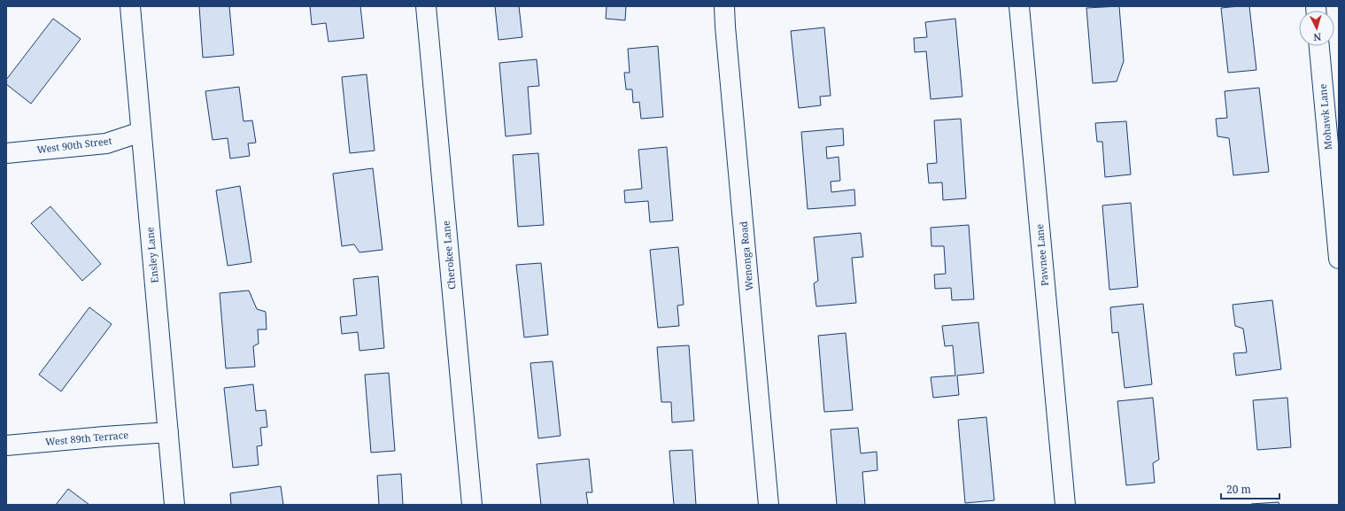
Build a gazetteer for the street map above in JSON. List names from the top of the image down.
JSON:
{
  "streets": {
    "street": [
      "Mohawk Lane",
      "West 90th Street",
      "Ensley Lane",
      "Cherokee Lane",
      "Pawnee Lane",
      "Wenonga Road",
      "West 89th Terrace"
    ]
  },
  "crossings": [
    ["West 90th Street", "Ensley Lane"],
    ["Ensley Lane", "West 89th Terrace"]
  ],
  "scale_bar": "20 m",
  "north": "bottom"
}
